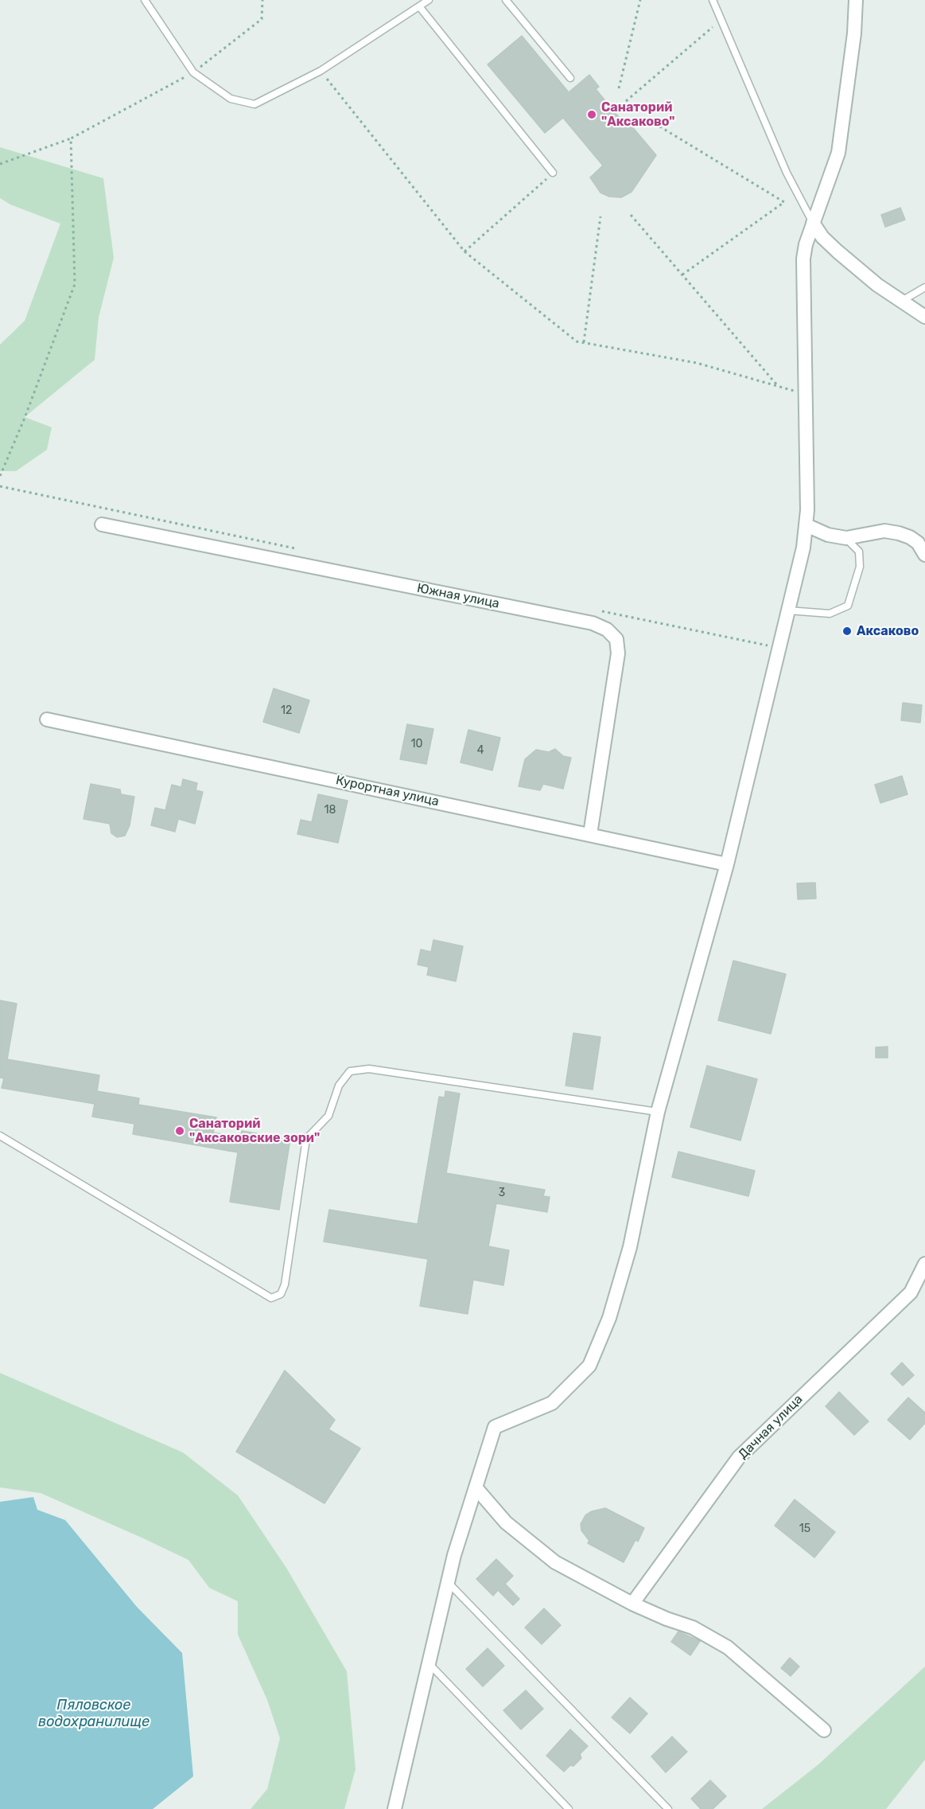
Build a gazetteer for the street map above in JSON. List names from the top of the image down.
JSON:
{
  "streets": {
    "street": ["Южная улица", "Курортная улица", "Дачная улица"]
  },
  "crossings": [
    ["Южная улица", "Курортная улица"]
  ],
  "water": ["Пяловское водохранилище"],
  "places": ["Санаторий \"Аксаково\"", "Аксаково", "Санаторий \"Аксаковские зори\""],
  "house_numbers": [
    "12",
    "10",
    "4",
    "18",
    "3",
    "15"
  ]
}
